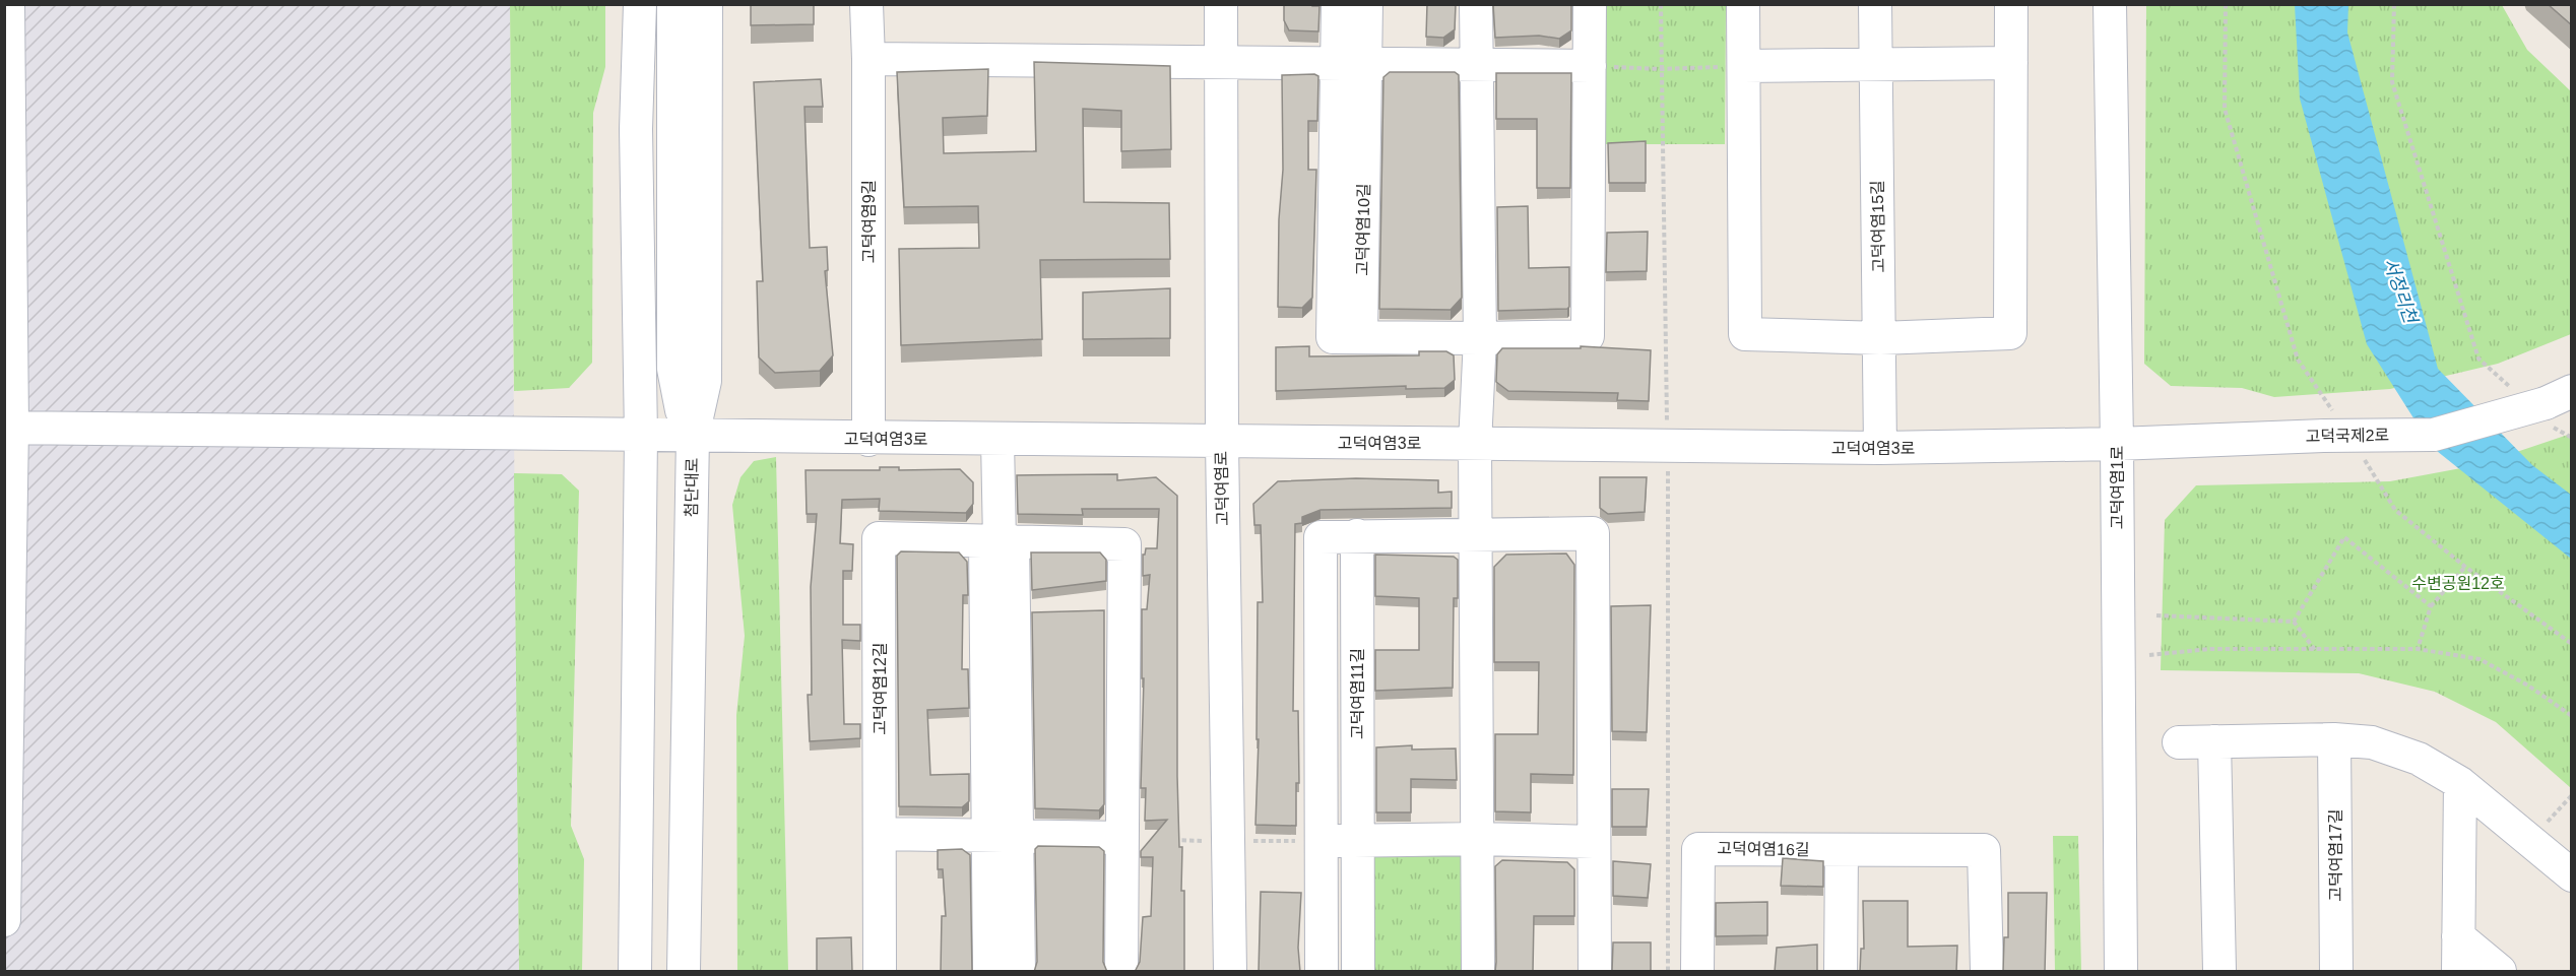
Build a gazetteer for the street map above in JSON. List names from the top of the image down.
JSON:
{
  "streets": {
    "street": [
      "고덕여염9길",
      "고덕여염15길",
      "고덕여염10길",
      "고덕국제2로",
      "고덕여염3로",
      "첨단대로",
      "고덕여염1로",
      "고덕여염로",
      "고덕여염12길",
      "고덕여염11길",
      "고덕여염16길",
      "고덕여염17길"
    ]
  },
  "crossings": [
    ["고덕여염9길", "고덕여염3로"],
    ["고덕여염15길", "고덕여염3로"],
    ["고덕국제2로", "고덕여염3로"],
    ["고덕국제2로", "고덕여염1로"],
    ["고덕여염3로", "첨단대로"],
    ["고덕여염3로", "고덕여염1로"],
    ["고덕여염3로", "고덕여염로"]
  ],
  "water": ["서정리천"],
  "parks": ["수변공원12호"]
}
